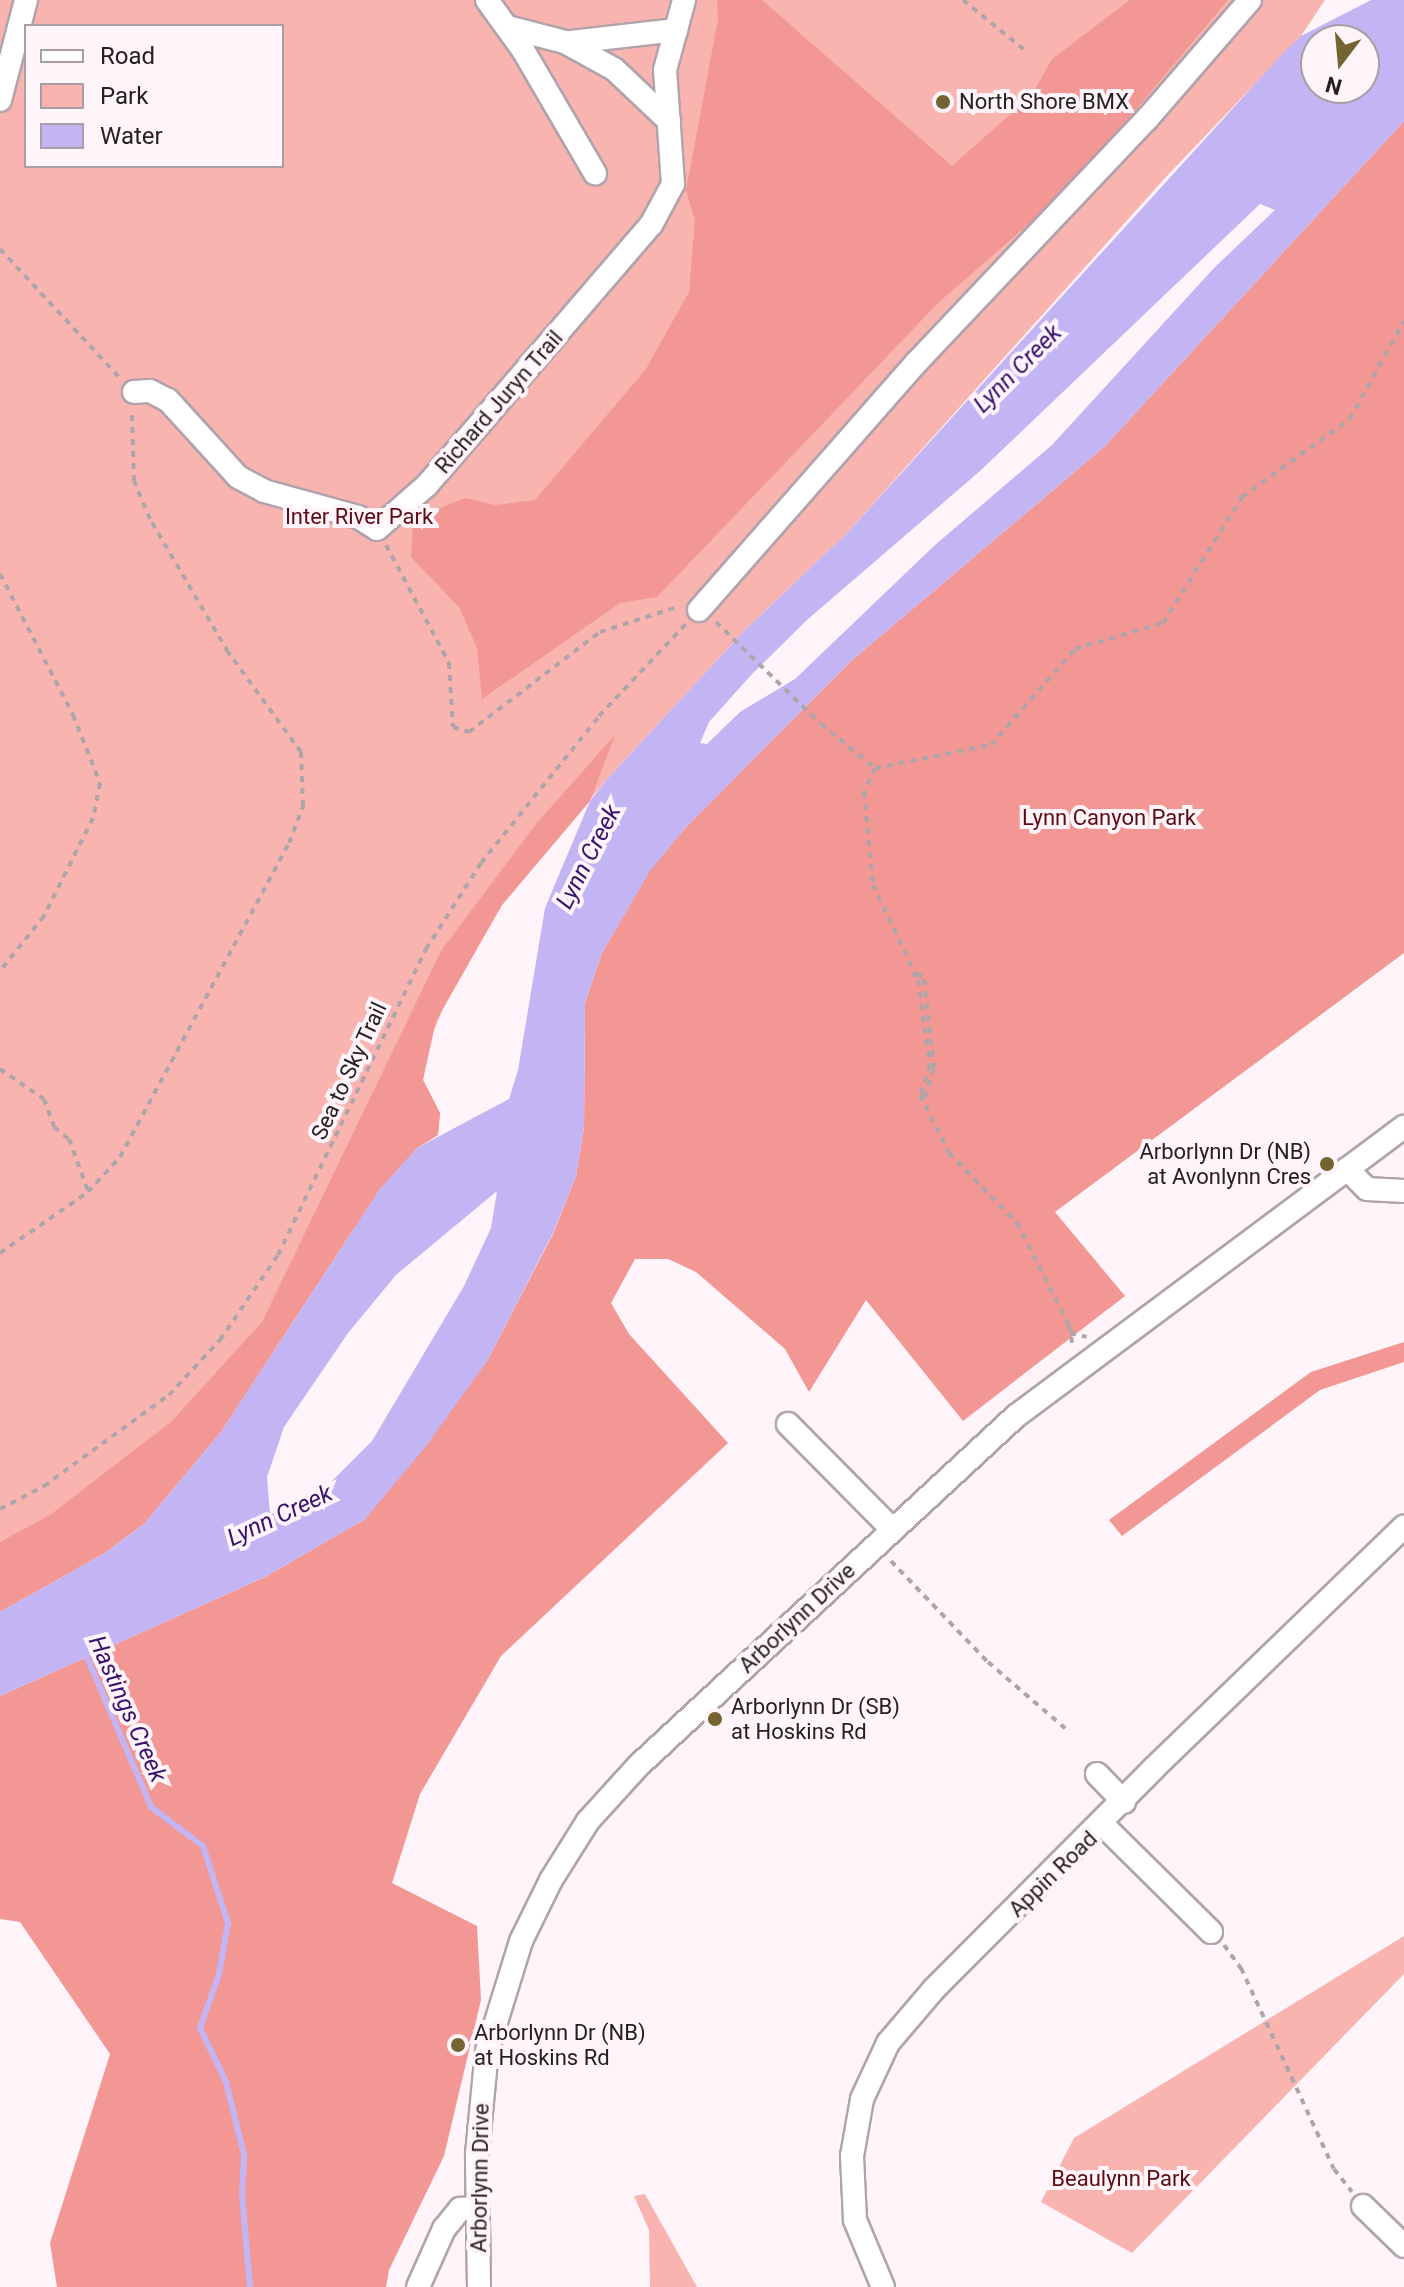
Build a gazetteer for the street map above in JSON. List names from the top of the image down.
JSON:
{
  "streets": {
    "street": ["Richard Juryn Trail", "Arborlynn Drive", "Appin Road"],
    "path": ["Sea to Sky Trail"]
  },
  "water": ["Lynn Creek", "Hastings Creek"],
  "parks": ["Inter River Park", "Lynn Canyon Park", "Beaulynn Park"],
  "places": [
    "North Shore BMX",
    "Arborlynn Dr (NB) at Avonlynn Cres",
    "Arborlynn Dr (SB) at Hoskins Rd",
    "Arborlynn Dr (NB) at Hoskins Rd"
  ],
  "legend": ["Road", "Park", "Water"],
  "north": "bottom"
}
